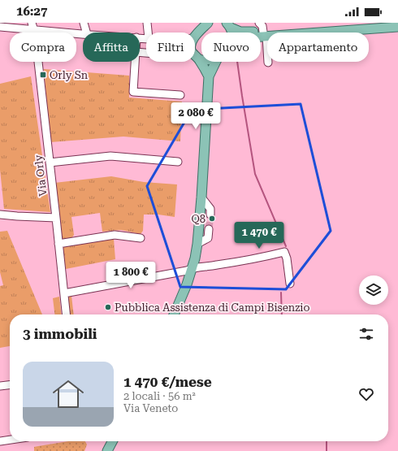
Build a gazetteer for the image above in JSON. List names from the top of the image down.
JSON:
{
  "streets": {
    "street": ["Via Orly"]
  },
  "places": {
    "transit": ["Orly Sn"],
    "other": ["Q8", "Pubblica Assistenza di Campi Bisenzio"]
  },
  "page": {
    "status": "16:27",
    "chip": [
      "Compra",
      "Affitta",
      "Filtri",
      "Nuovo",
      "Appartamento"
    ],
    "price": ["2 080 €", "1 470 €", "1 800 €"],
    "heading": "3 immobili",
    "list": [
      {
        "name": "1 470 €/mese",
        "note": "2 locali · 56 m² · Via Veneto"
      }
    ]
  }
}
